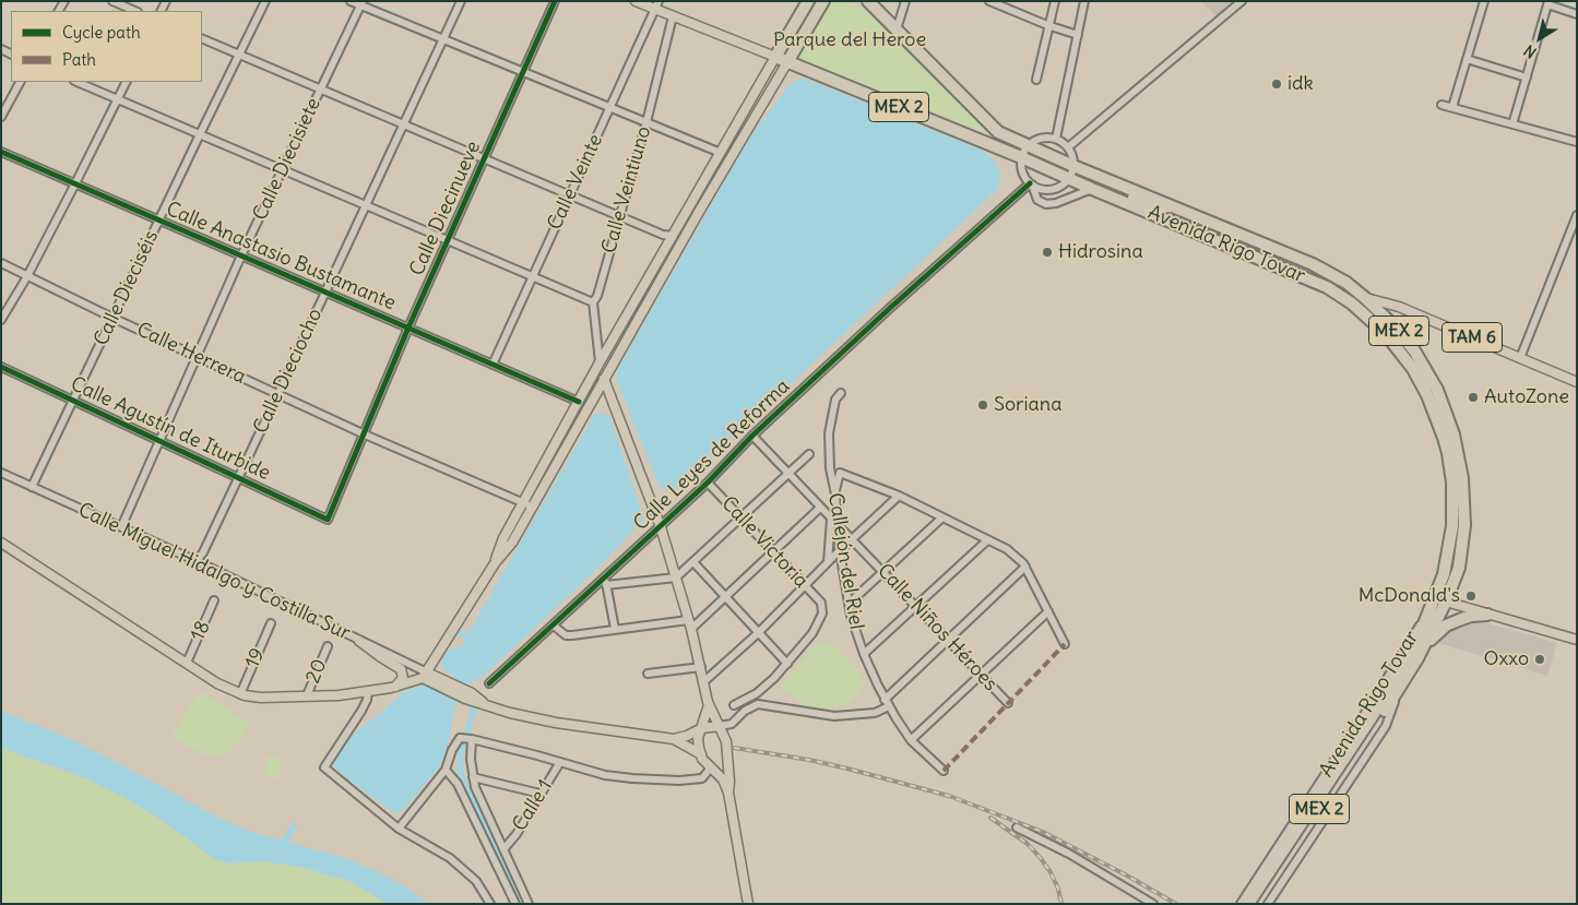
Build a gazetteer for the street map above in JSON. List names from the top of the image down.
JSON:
{
  "streets": {
    "highway": ["MEX 2", "Avenida Rigo Tovar"],
    "main road": ["TAM 6"],
    "street": [
      "Calle Diecisiete",
      "Calle Veinte",
      "Calle Veintiuno",
      "Calle Diecinueve",
      "Calle Anastasio Bustamante",
      "Calle Dieciséis",
      "Calle Herrera",
      "Calle Dieciocho",
      "Calle Agustín de Iturbide",
      "Calle Leyes de Reforma",
      "Calle Victoria",
      "Callejón del Riel",
      "Calle Miguel Hidalgo y Costilla Sur",
      "Calle Niños Héroes",
      "18",
      "19",
      "20",
      "Calle 1"
    ]
  },
  "crossings": [
    ["MEX 2", "Calle Veinte"],
    ["MEX 2", "Calle Veintiuno"],
    ["MEX 2", "Avenida Rigo Tovar"],
    ["Calle Diecisiete", "Calle Anastasio Bustamante"],
    ["Calle Diecisiete", "Calle Herrera"],
    ["Calle Diecisiete", "Calle Agustín de Iturbide"],
    ["Calle Diecisiete", "Calle Miguel Hidalgo y Costilla Sur"],
    ["Calle Veinte", "Calle Anastasio Bustamante"],
    ["Calle Diecinueve", "Calle Anastasio Bustamante"],
    ["Calle Diecinueve", "Calle Herrera"],
    ["Calle Diecinueve", "Calle Agustín de Iturbide"],
    ["Avenida Rigo Tovar", "TAM 6"],
    ["Calle Anastasio Bustamante", "Calle Dieciséis"],
    ["Calle Anastasio Bustamante", "Calle Dieciocho"],
    ["Calle Dieciséis", "Calle Herrera"],
    ["Calle Dieciséis", "Calle Agustín de Iturbide"],
    ["Calle Dieciséis", "Calle Miguel Hidalgo y Costilla Sur"],
    ["Calle Herrera", "Calle Dieciocho"],
    ["Calle Dieciocho", "Calle Agustín de Iturbide"],
    ["Calle Dieciocho", "Calle Miguel Hidalgo y Costilla Sur"],
    ["Calle Leyes de Reforma", "Calle Victoria"],
    ["Calle Leyes de Reforma", "Calle Niños Héroes"],
    ["Callejón del Riel", "Calle Niños Héroes"]
  ],
  "parks": ["Parque del Heroe"],
  "places": [
    "idk",
    "Hidrosina",
    "AutoZone",
    "Soriana",
    "McDonald's",
    "Oxxo"
  ],
  "legend": ["Cycle path", "Path"],
  "north": "bottom left"
}
